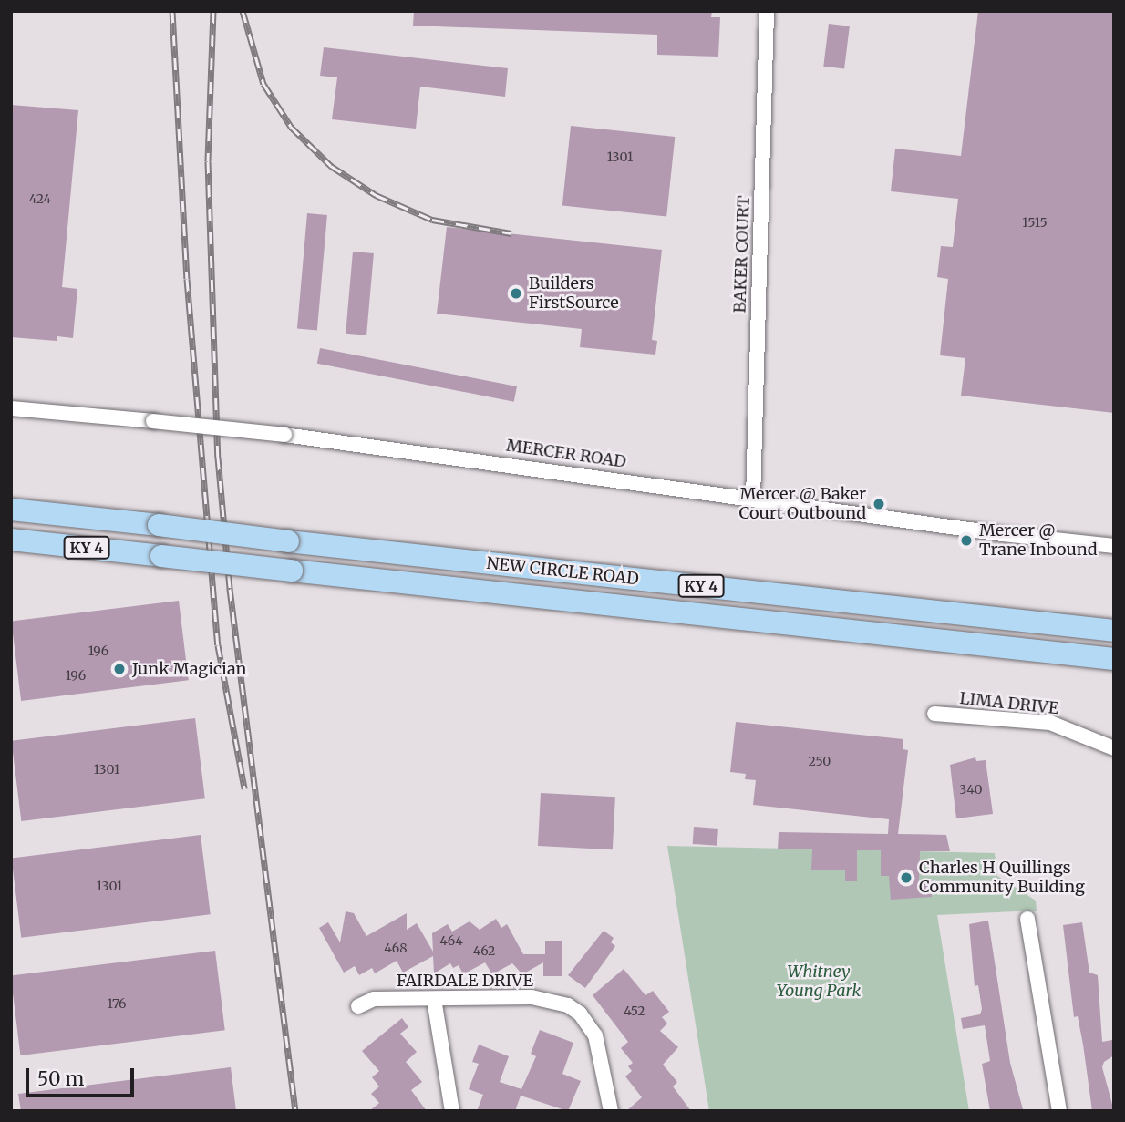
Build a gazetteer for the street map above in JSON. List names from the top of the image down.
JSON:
{
  "streets": {
    "highway": ["KY 4", "NEW CIRCLE ROAD"],
    "street": [
      "BAKER COURT",
      "MERCER ROAD",
      "LIMA DRIVE",
      "FAIRDALE DRIVE"
    ]
  },
  "crossings": [
    ["BAKER COURT", "MERCER ROAD"]
  ],
  "parks": ["Whitney Young Park"],
  "places": [
    "Builders FirstSource",
    "Mercer @ Baker Court Outbound",
    "Mercer @ Trane Inbound",
    "Junk Magician",
    "Charles H Quillings Community Building"
  ],
  "house_numbers": [
    "1301",
    "424",
    "1515",
    "196",
    "196",
    "250",
    "1301",
    "340",
    "1301",
    "464",
    "468",
    "462",
    "176",
    "452"
  ],
  "scale_bar": "50 m"
}
